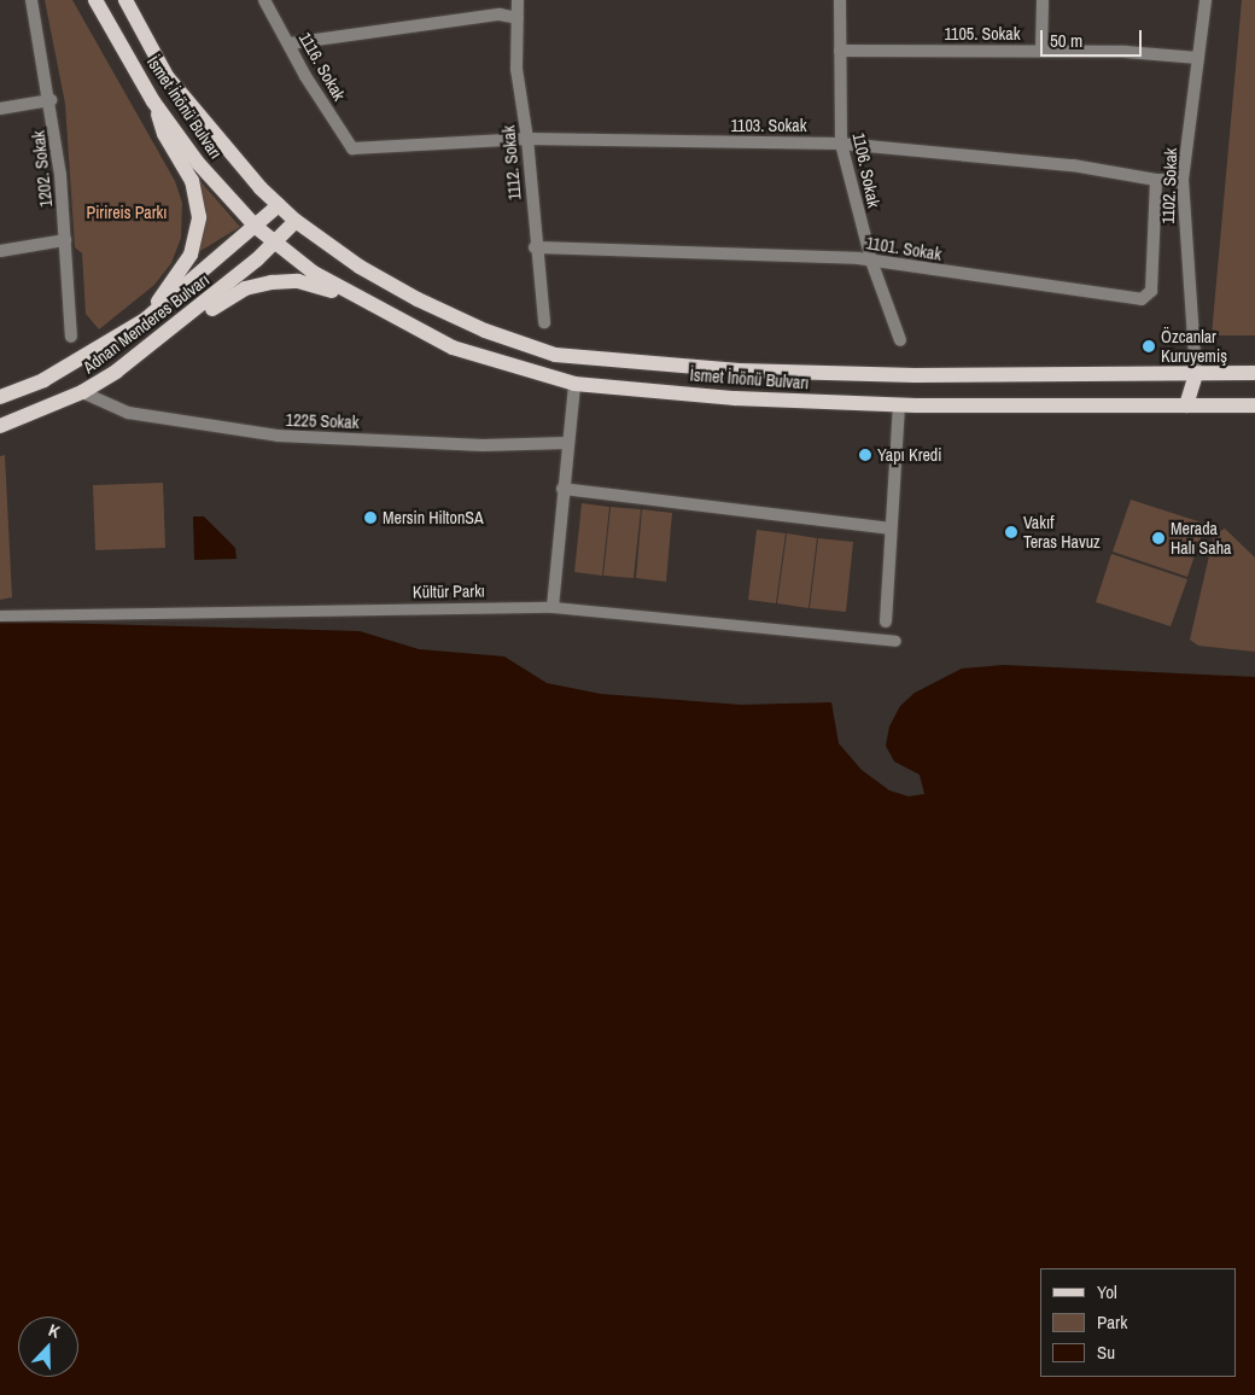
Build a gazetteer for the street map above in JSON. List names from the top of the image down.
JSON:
{
  "streets": {
    "main road": ["İsmet İnönü Bulvarı", "Adnan Menderes Bulvarı"],
    "street": [
      "1105. Sokak",
      "1116. Sokak",
      "1103. Sokak",
      "1112. Sokak",
      "1202. Sokak",
      "1106. Sokak",
      "1102. Sokak",
      "1101. Sokak",
      "1225 Sokak",
      "Kültür Parkı"
    ]
  },
  "crossings": [
    ["1105. Sokak", "1106. Sokak"],
    ["1105. Sokak", "1102. Sokak"],
    ["1116. Sokak", "1103. Sokak"],
    ["İsmet İnönü Bulvarı", "1102. Sokak"],
    ["İsmet İnönü Bulvarı", "Adnan Menderes Bulvarı"],
    ["1103. Sokak", "1112. Sokak"],
    ["1103. Sokak", "1106. Sokak"],
    ["1103. Sokak", "1102. Sokak"],
    ["1103. Sokak", "1101. Sokak"],
    ["1112. Sokak", "1101. Sokak"],
    ["1106. Sokak", "1101. Sokak"],
    ["Adnan Menderes Bulvarı", "1225 Sokak"]
  ],
  "parks": ["Pirireis Parkı"],
  "places": [
    "Özcanlar Kuruyemiş",
    "Yapı Kredi",
    "Mersin HiltonSA",
    "Vakıf Teras Havuz",
    "Merada Halı Saha"
  ],
  "legend": ["Yol", "Park", "Su"],
  "scale_bar": "50 m",
  "north": "top"
}
